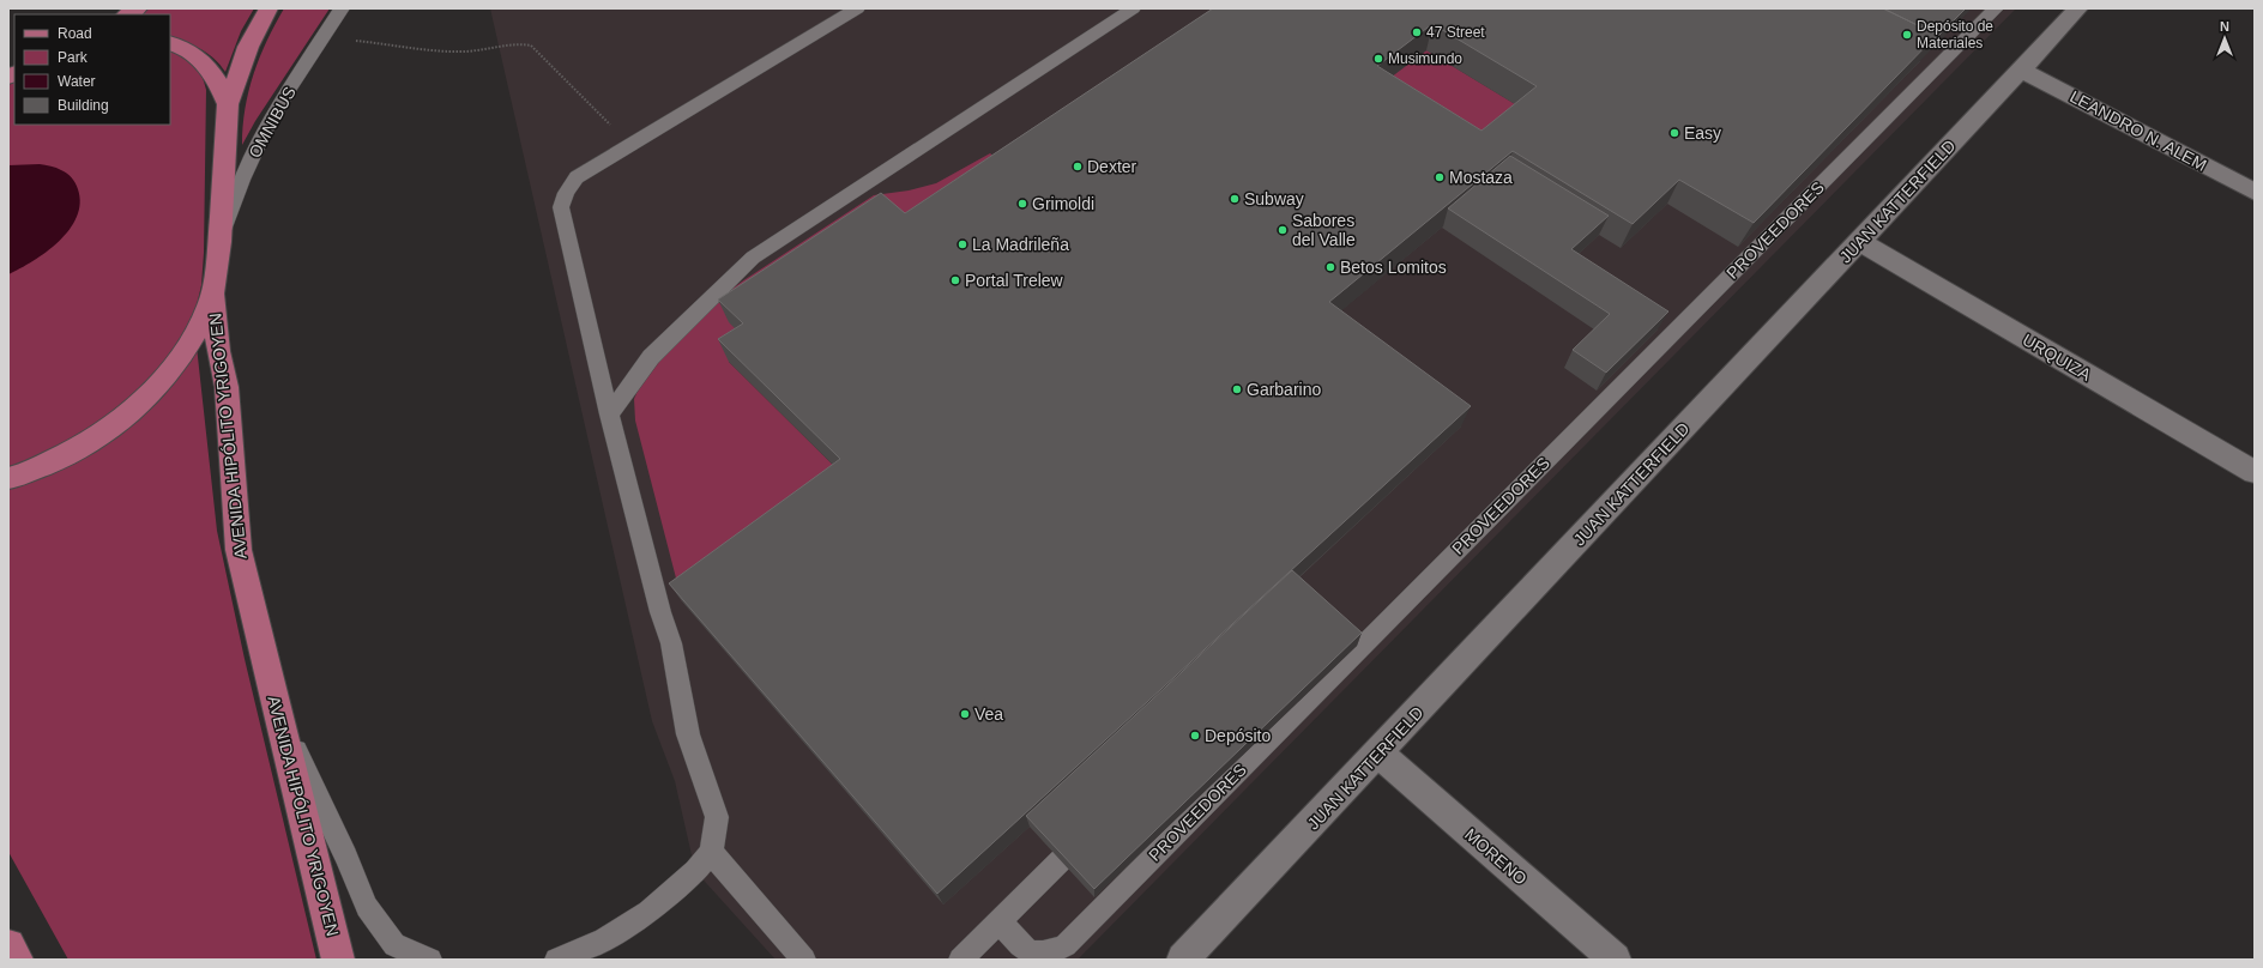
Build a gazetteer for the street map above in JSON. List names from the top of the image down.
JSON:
{
  "streets": {
    "main road": ["AVENIDA HIPÓLITO YRIGOYEN"],
    "street": [
      "LEANDRO N. ALEM",
      "JUAN KATTERFIELD",
      "URQUIZA",
      "MORENO"
    ],
    "lane": ["OMNIBUS", "PROVEEDORES"]
  },
  "crossings": [
    ["OMNIBUS", "AVENIDA HIPÓLITO YRIGOYEN"],
    ["LEANDRO N. ALEM", "JUAN KATTERFIELD"],
    ["JUAN KATTERFIELD", "URQUIZA"],
    ["JUAN KATTERFIELD", "MORENO"]
  ],
  "places": [
    "47 Street",
    "Depósito de Materiales",
    "Musimundo",
    "Easy",
    "Dexter",
    "Mostaza",
    "Subway",
    "Grimoldi",
    "Sabores del Valle",
    "La Madrileña",
    "Betos Lomitos",
    "Portal Trelew",
    "Garbarino",
    "Vea",
    "Depósito"
  ],
  "legend": [
    "Road",
    "Park",
    "Water",
    "Building"
  ],
  "north": "top"
}
